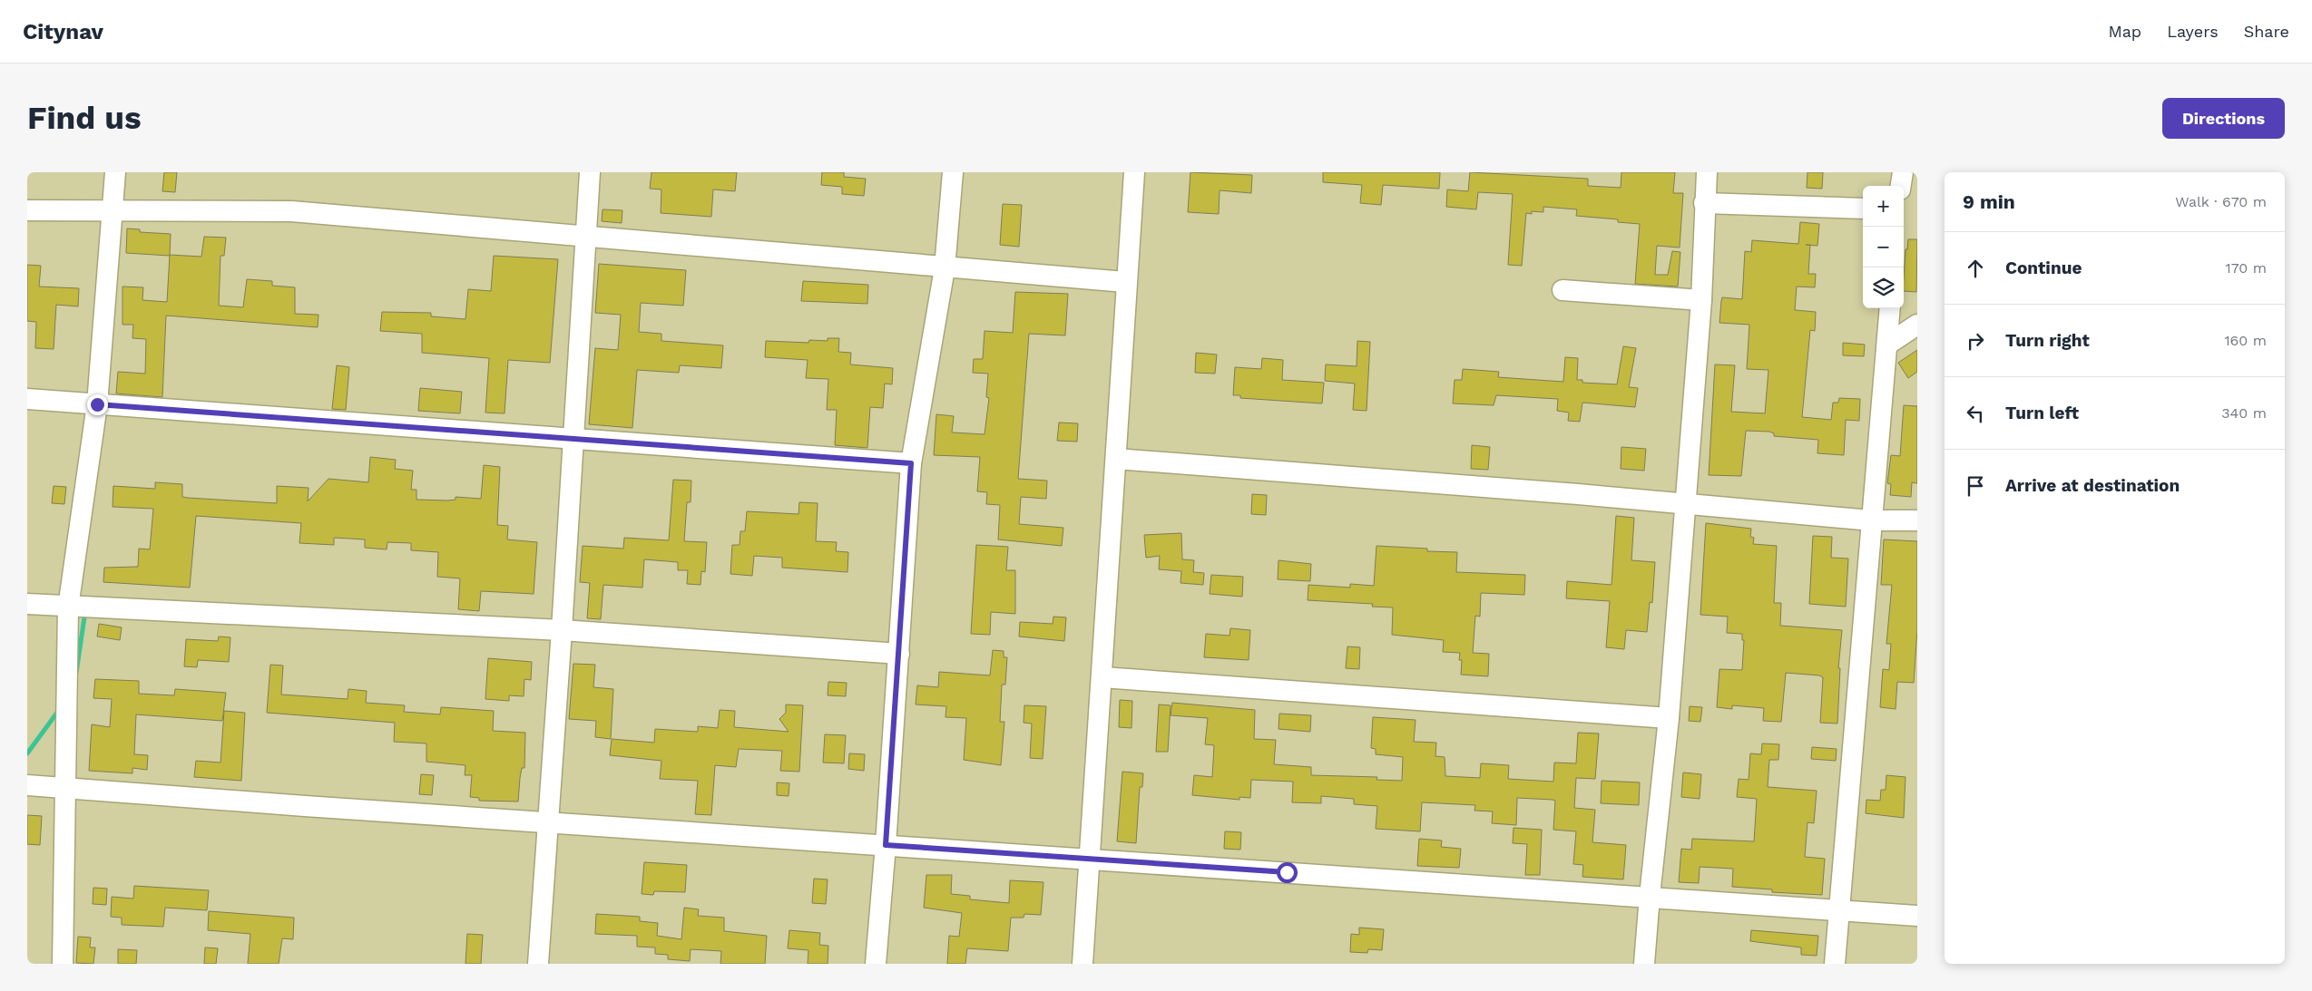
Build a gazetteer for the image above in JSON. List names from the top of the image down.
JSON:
{
  "page": {
    "header": "Citynav",
    "nav": ["Map", "Layers", "Share"],
    "buttons": "Directions",
    "title": "Find us",
    "heading": ["9 min", "Walk · 670 m"],
    "map_buttons": ["+", "−"],
    "list": [
      ["Continue", "170 m"],
      ["Turn right", "160 m"],
      ["Turn left", "340 m"],
      "Arrive at destination"
    ]
  }
}
